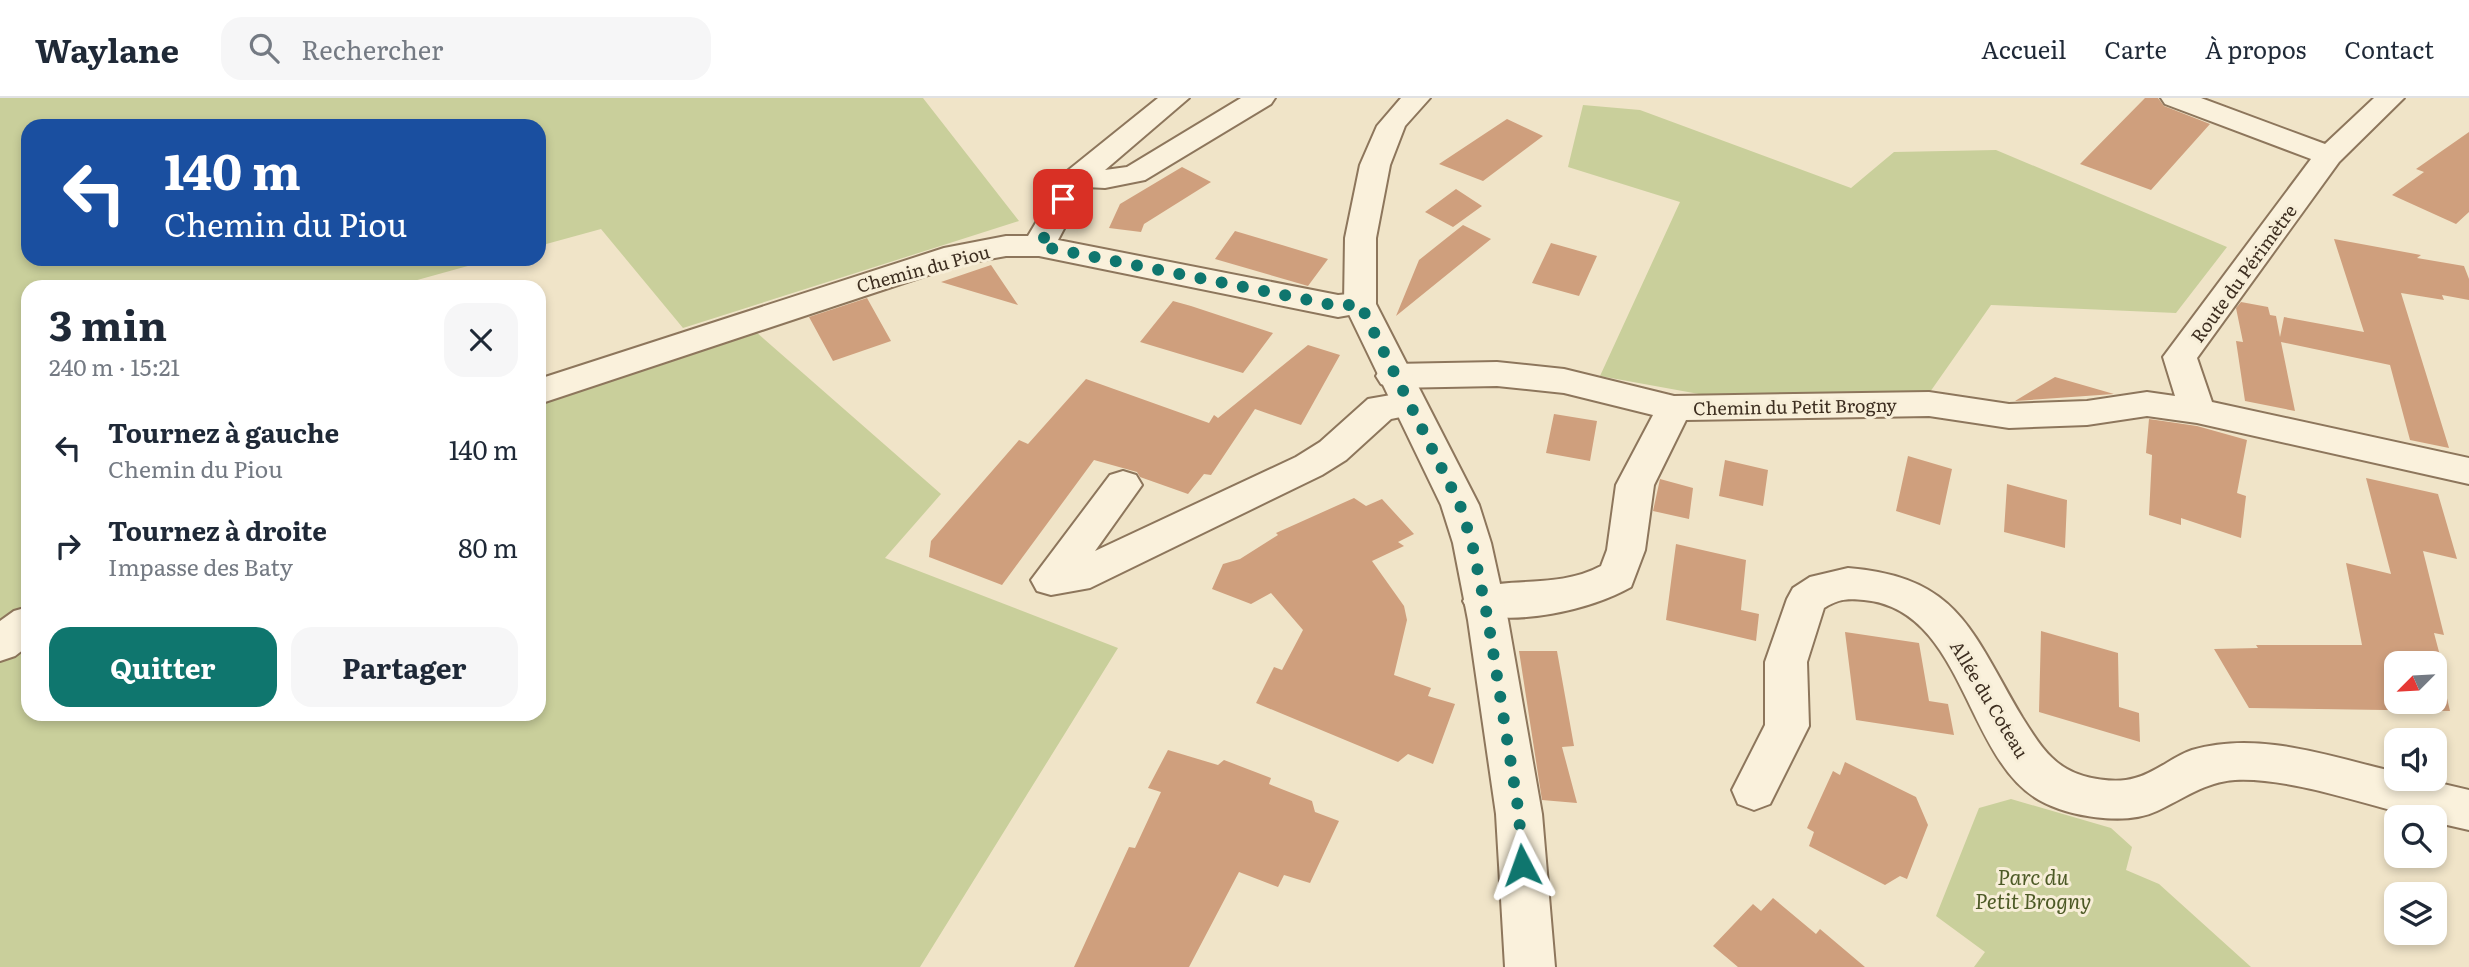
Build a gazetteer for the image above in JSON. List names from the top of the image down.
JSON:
{
  "streets": {
    "street": [
      "Chemin du Piou",
      "Route du Périmètre",
      "Chemin du Petit Brogny",
      "Allée du Coteau"
    ]
  },
  "crossings": [
    ["Route du Périmètre", "Chemin du Petit Brogny"]
  ],
  "parks": ["Parc du Petit Brogny"],
  "north": "bottom left",
  "page": {
    "header": "Waylane",
    "search": "Rechercher",
    "nav": [
      "Accueil",
      "Carte",
      "À propos",
      "Contact"
    ],
    "turn": ["140 m", "Chemin du Piou"],
    "heading": ["3 min", "240 m · 15:21"],
    "list": [
      {
        "name": "Tournez à gauche",
        "note": "Chemin du Piou",
        "value": "140 m"
      },
      {
        "name": "Tournez à droite",
        "note": "Impasse des Baty",
        "value": "80 m"
      }
    ],
    "buttons": ["Quitter", "Partager"]
  }
}
